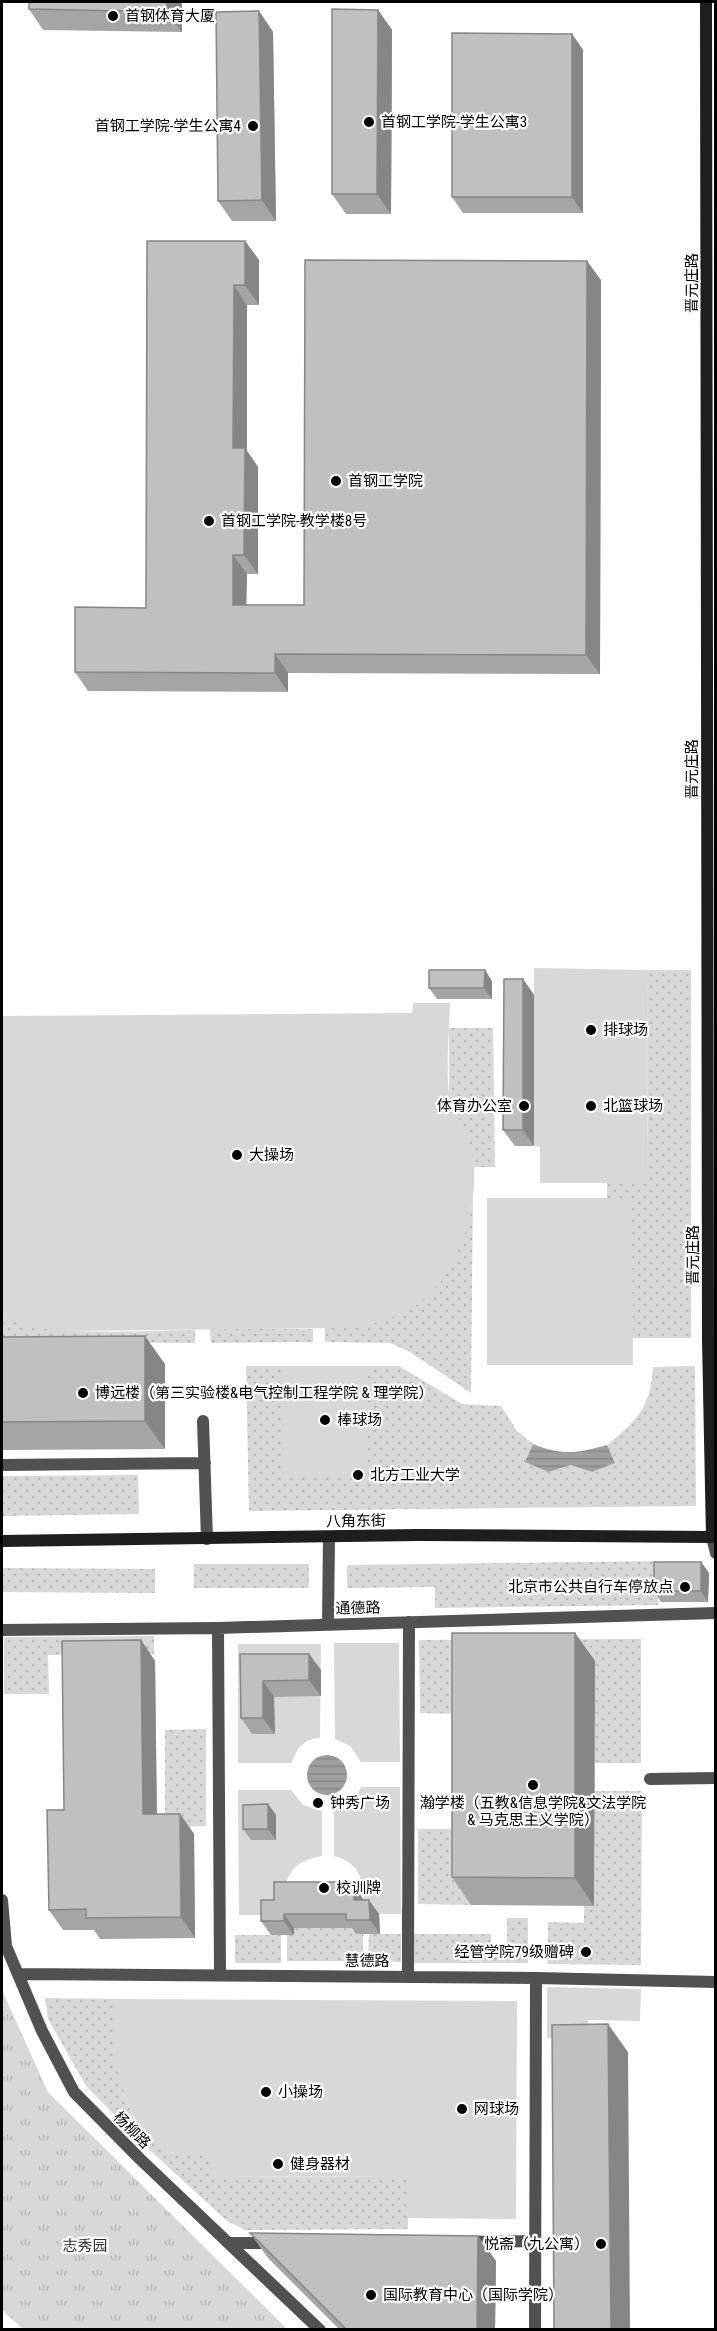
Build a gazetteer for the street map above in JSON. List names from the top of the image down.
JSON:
{
  "streets": {
    "street": [
      "晋元庄路",
      "八角东街",
      "通德路",
      "慧德路",
      "杨柳路"
    ]
  },
  "crossings": [
    ["晋元庄路", "八角东街"],
    ["慧德路", "杨柳路"]
  ],
  "parks": ["志秀园"],
  "places": [
    "首钢体育大厦",
    "首钢工学院-学生公寓3",
    "首钢工学院-学生公寓4",
    "首钢工学院",
    "首钢工学院-教学楼8号",
    "排球场",
    "体育办公室",
    "北篮球场",
    "大操场",
    "博远楼（第三实验楼&电气控制工程学院 & 理学院）",
    "棒球场",
    "北方工业大学",
    "北京市公共自行车停放点",
    "瀚学楼（五教&信息学院&文法学院 & 马克思主义学院）",
    "钟秀广场",
    "校训牌",
    "经管学院79级赠碑",
    "小操场",
    "网球场",
    "健身器材",
    "悦斋（九公寓）",
    "国际教育中心（国际学院）"
  ]
}
